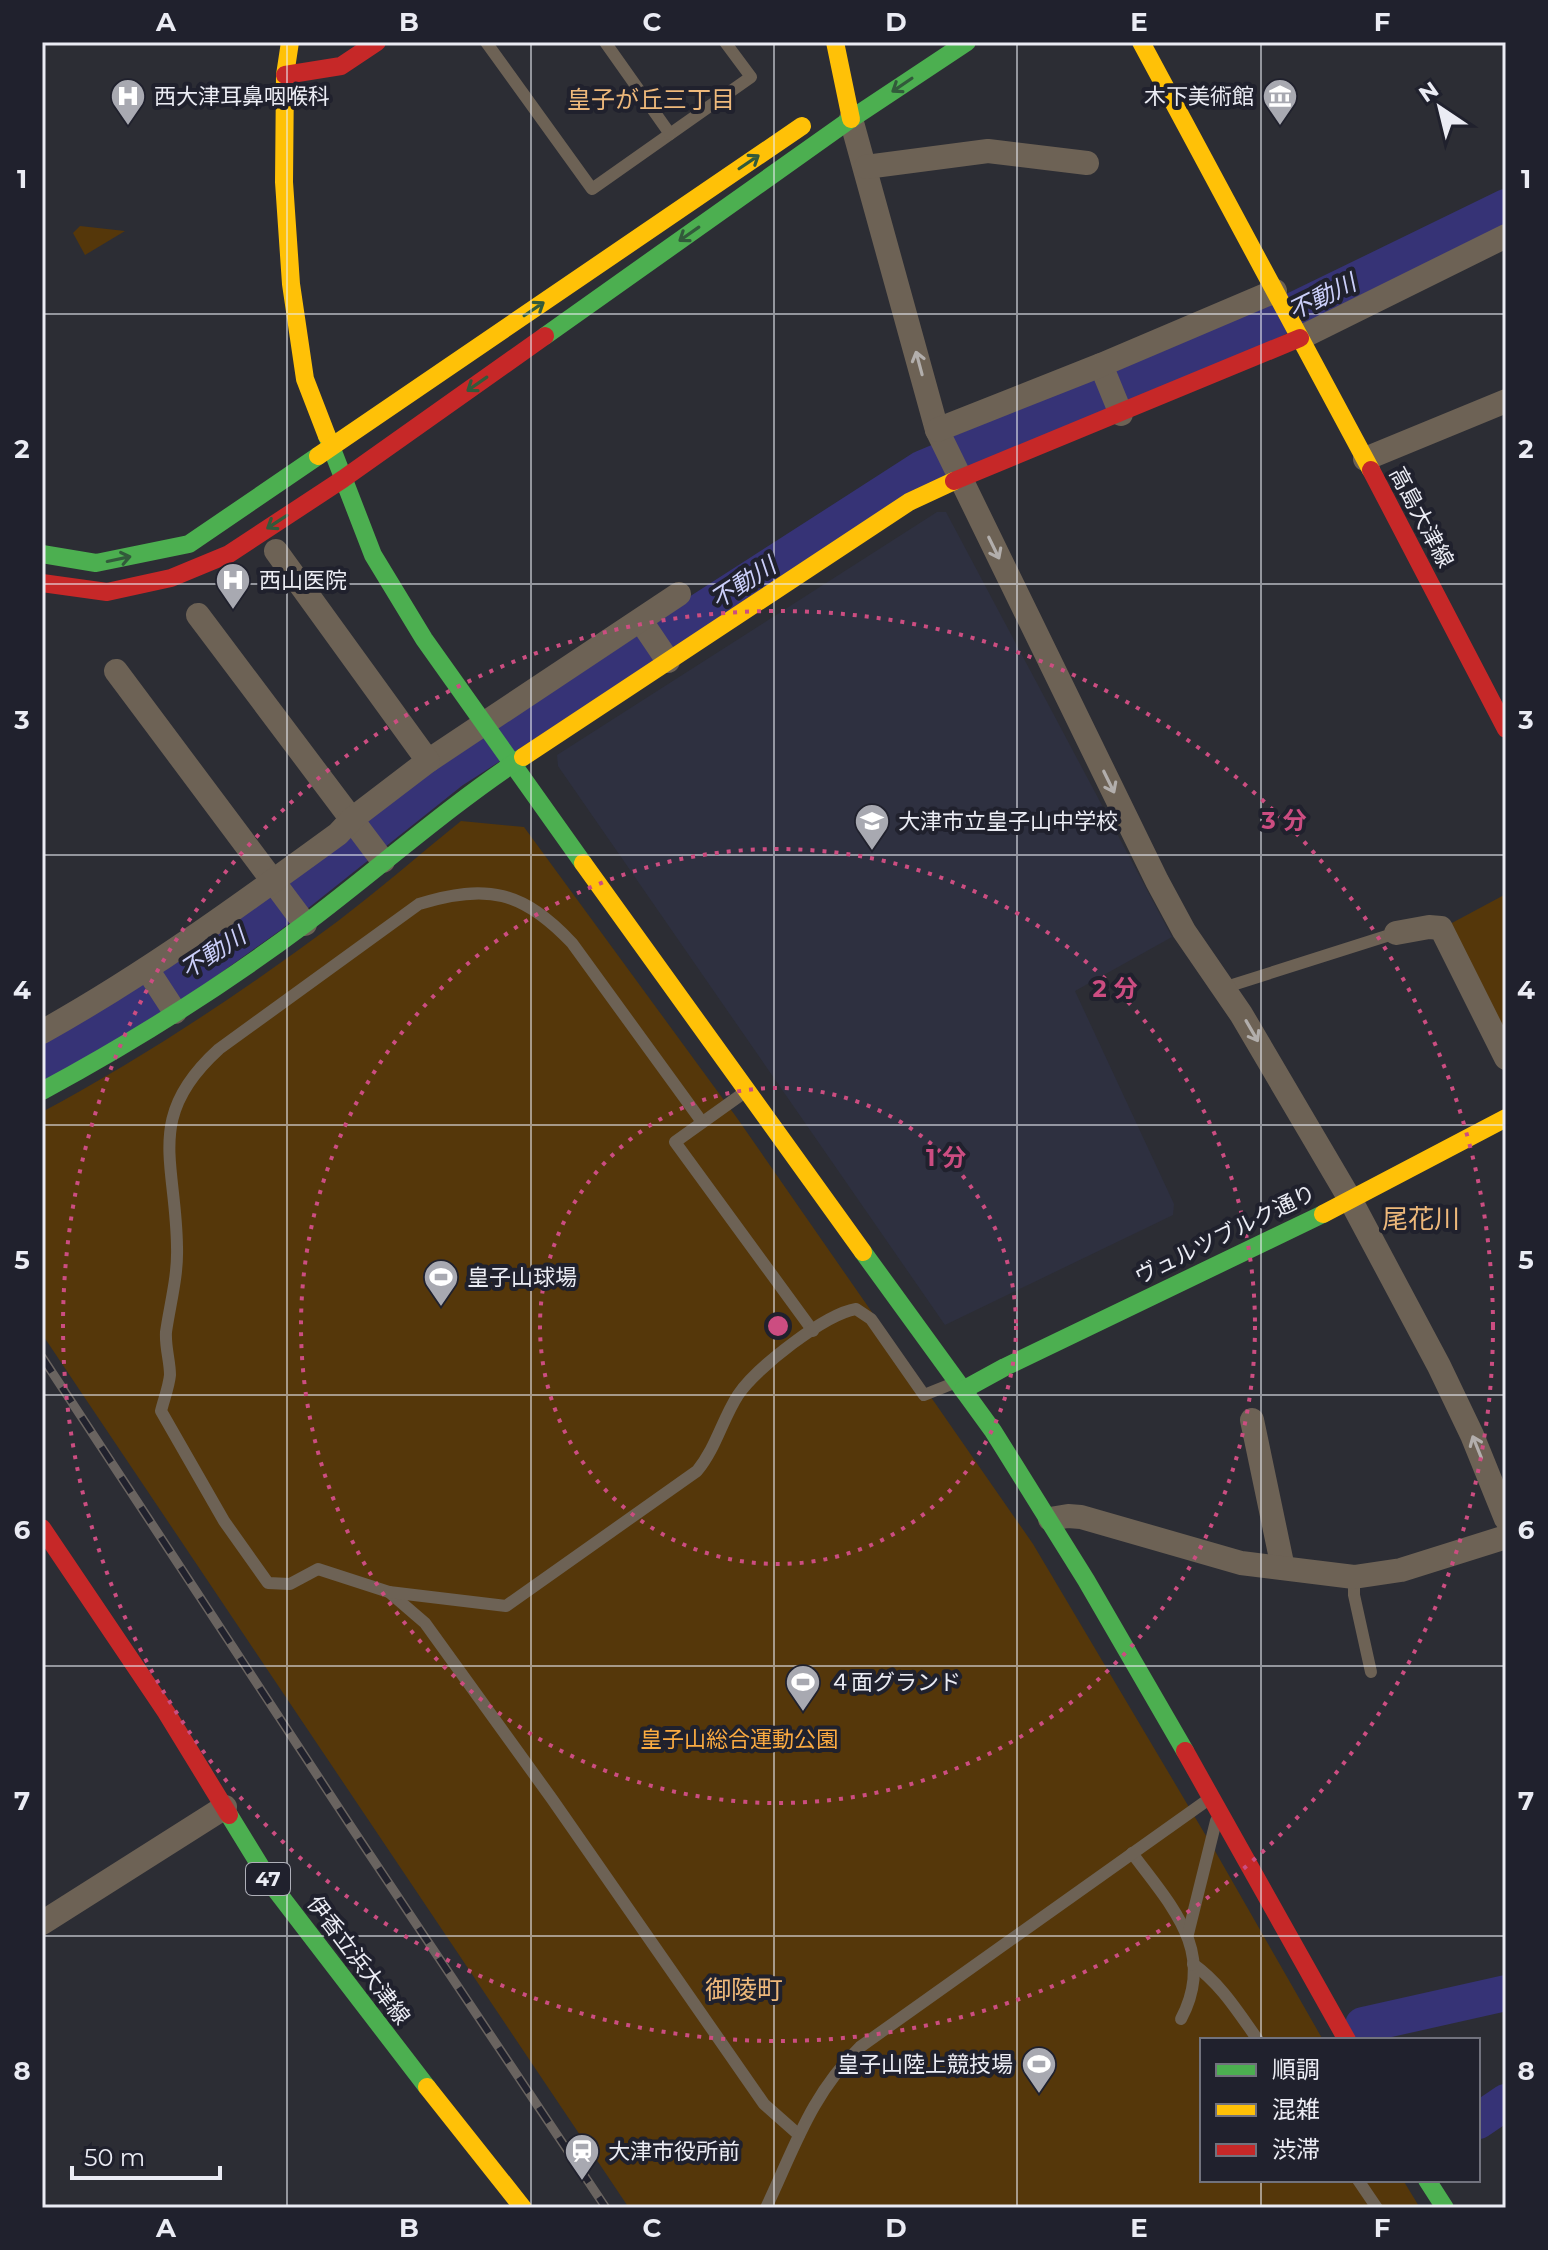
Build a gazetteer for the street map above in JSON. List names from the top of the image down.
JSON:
{
  "streets": {
    "street": [
      "高島大津線",
      "ヴュルツブルク通り",
      "47",
      "伊香立浜大津線"
    ]
  },
  "districts": ["皇子が丘三丁目", "尾花川", "御陵町"],
  "water": ["不動川"],
  "parks": ["皇子山総合運動公園"],
  "places": {
    "hospital": ["西大津耳鼻咽喉科", "西山医院"],
    "museum": ["木下美術館"],
    "school or university": ["大津市立皇子山中学校"],
    "sports": ["皇子山球場", "４面グランド", "皇子山陸上競技場"],
    "station": ["大津市役所前"]
  },
  "legend": ["順調", "混雑", "渋滞"],
  "scale_bar": "50 m",
  "north": "top left",
  "grid": {
    "columns": [
      "A",
      "B",
      "C",
      "D",
      "E",
      "F"
    ],
    "rows": [
      "1",
      "2",
      "3",
      "4",
      "5",
      "6",
      "7",
      "8"
    ]
  },
  "rings": ["3 分", "2 分", "1 分"]
}
